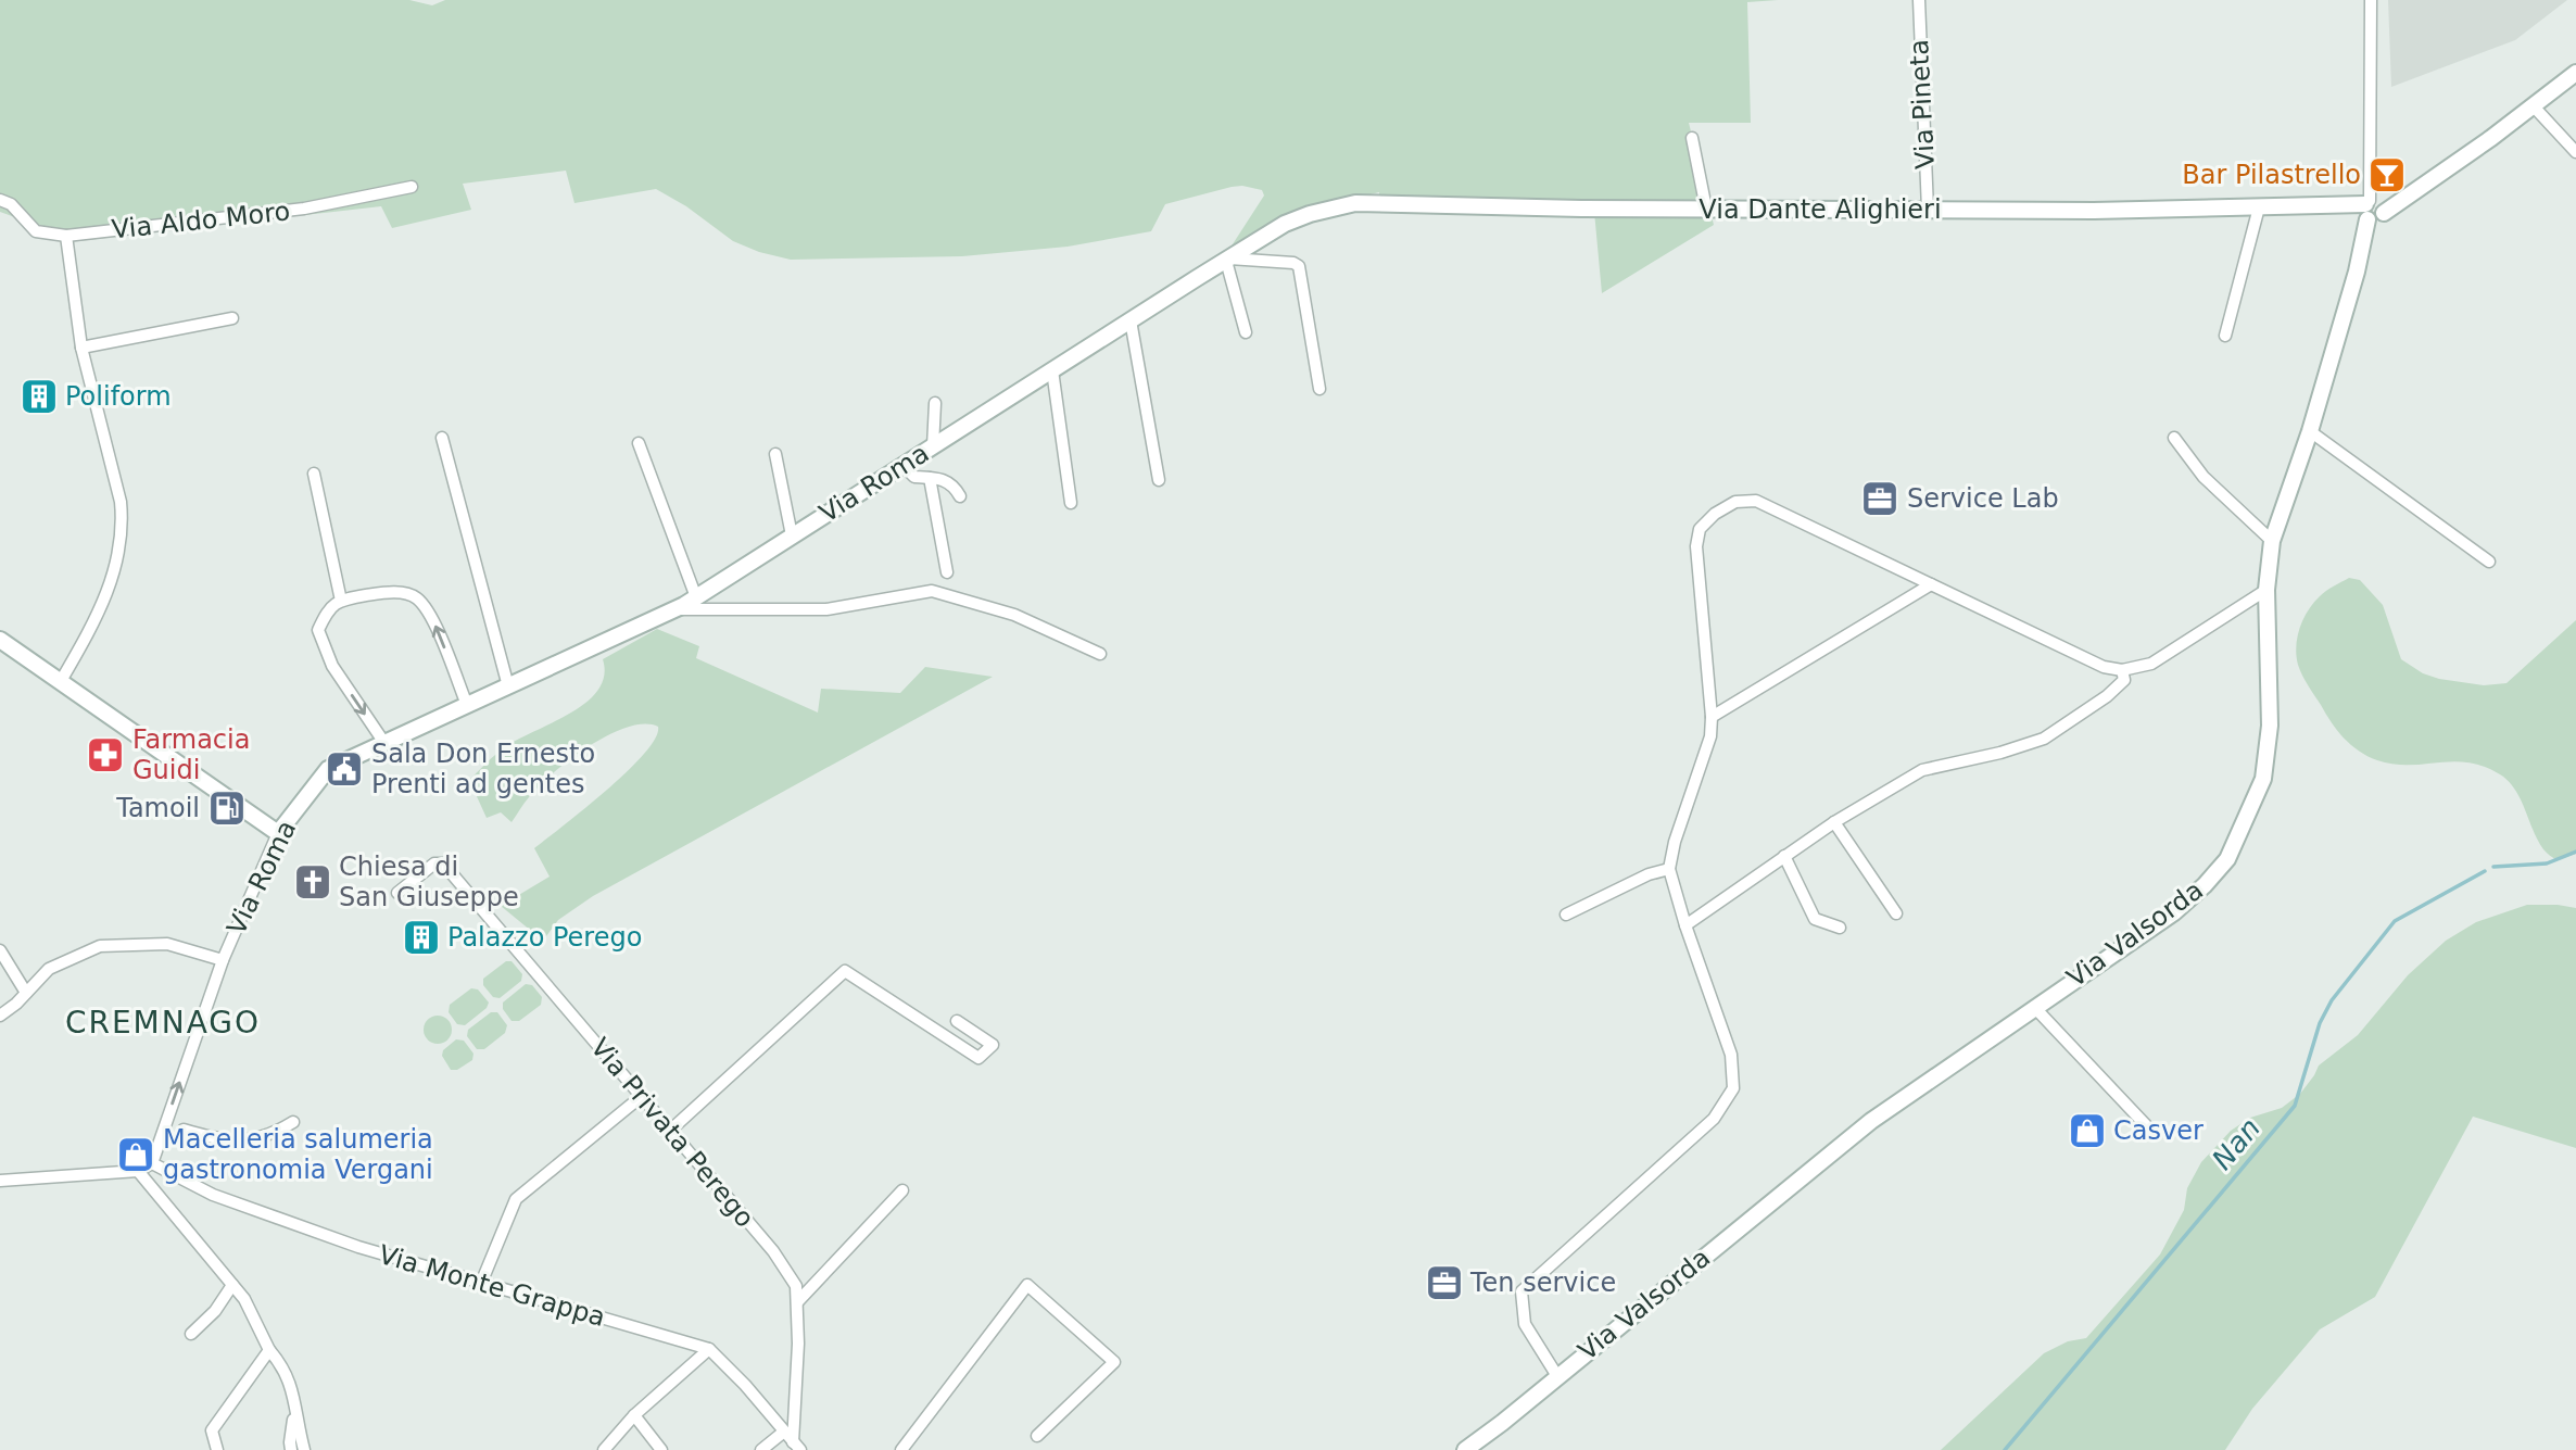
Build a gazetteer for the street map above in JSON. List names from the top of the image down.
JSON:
{
  "streets": {
    "street": [
      "Via Pineta",
      "Via Dante Alighieri",
      "Via Aldo Moro",
      "Via Roma",
      "Via Valsorda",
      "Via Privata Perego",
      "Via Monte Grappa"
    ]
  },
  "crossings": [
    ["Via Pineta", "Via Dante Alighieri"],
    ["Via Dante Alighieri", "Via Roma"],
    ["Via Dante Alighieri", "Via Valsorda"],
    ["Via Roma", "Via Monte Grappa"],
    ["Via Privata Perego", "Via Monte Grappa"]
  ],
  "districts": ["CREMNAGO"],
  "water": ["Nan"],
  "places": {
    "bar": ["Bar Pilastrello"],
    "building": ["Poliform", "Palazzo Perego"],
    "office": ["Service Lab", "Ten service"],
    "pharmacy": ["Farmacia Guidi"],
    "public building": ["Sala Don Ernesto Prenti ad gentes"],
    "fuel station": ["Tamoil"],
    "church": ["Chiesa di San Giuseppe"],
    "shop": ["Casver", "Macelleria salumeria gastronomia Vergani"]
  }
}
